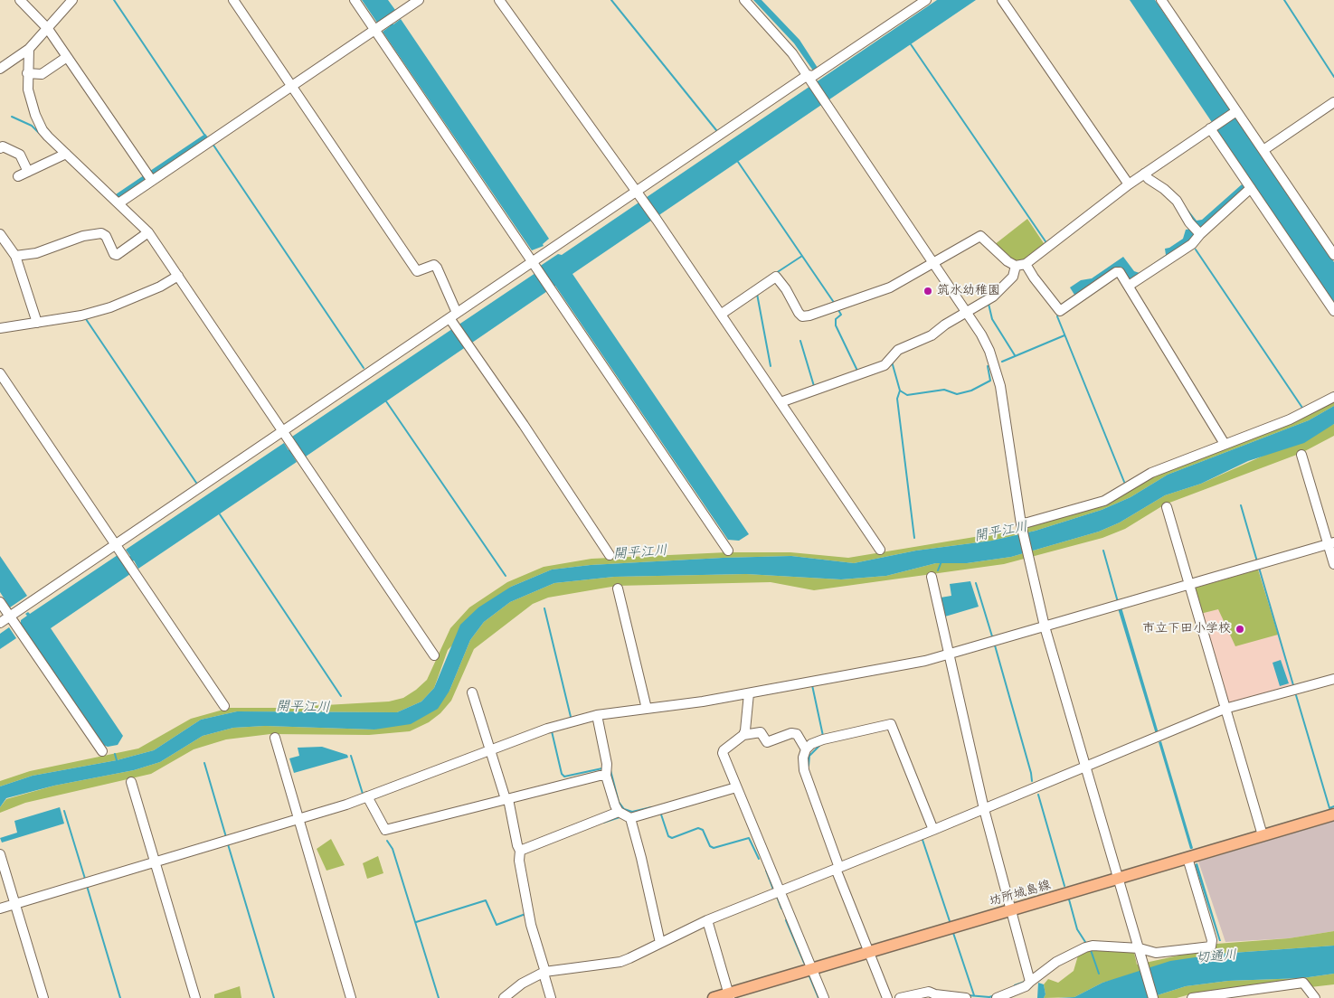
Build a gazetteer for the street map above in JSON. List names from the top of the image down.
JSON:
{
  "streets": {
    "main road": ["坊所城島線"]
  },
  "water": ["開平江川", "切通川"],
  "places": ["筑水幼稚園", "市立下田小学校"]
}
